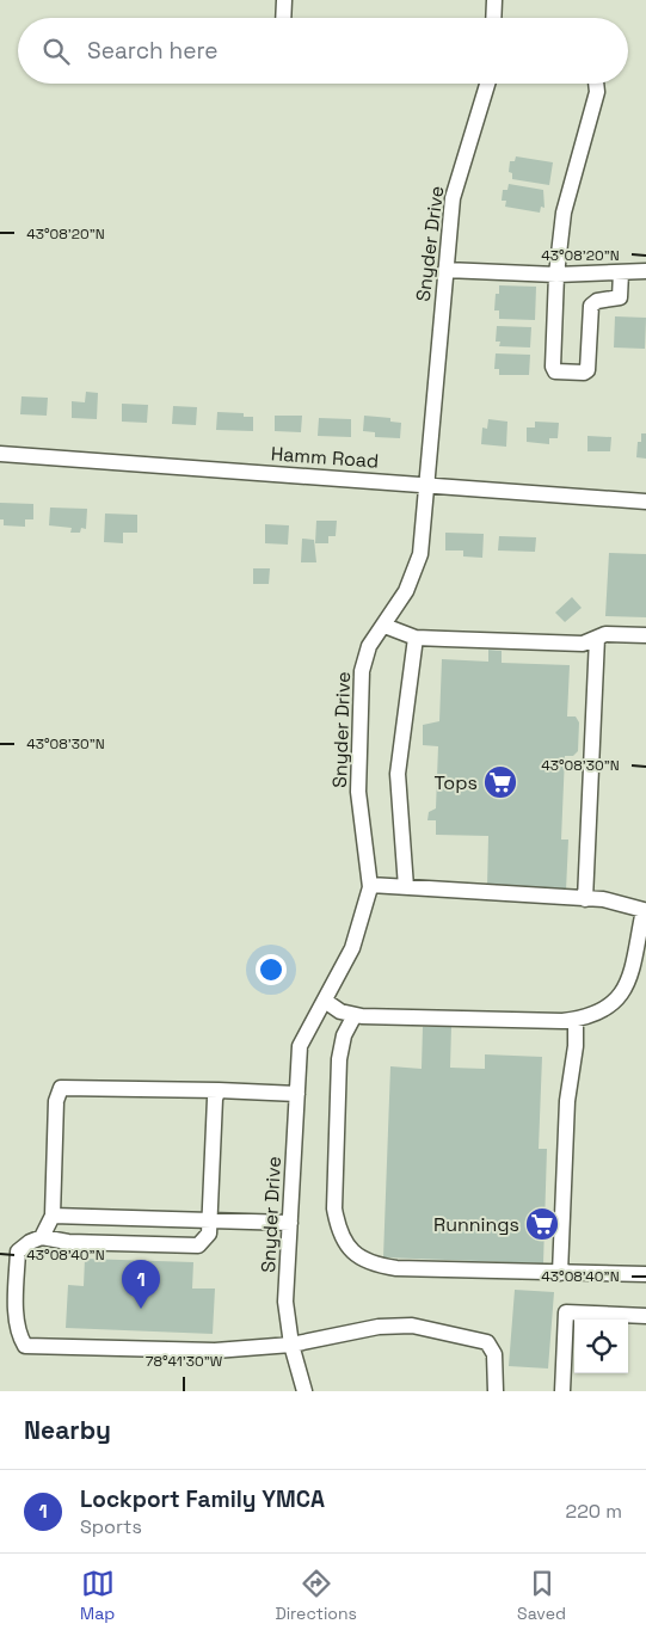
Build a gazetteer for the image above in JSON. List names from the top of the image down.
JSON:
{
  "streets": {
    "street": ["Snyder Drive", "Hamm Road"]
  },
  "crossings": [
    ["Snyder Drive", "Hamm Road"]
  ],
  "places": {
    "supermarket": ["Tops", "Runnings"]
  },
  "page": {
    "search": "Search here",
    "pins": "1",
    "heading": "Nearby",
    "list": [
      {
        "mark": "1",
        "name": "Lockport Family YMCA",
        "note": "Sports",
        "value": "220 m"
      }
    ],
    "nav": ["Map", "Directions", "Saved"]
  },
  "coordinates": [
    "43°08'20\"N",
    "43°08'30\"N",
    "43°08'40\"N",
    "78°41'30\"W"
  ]
}
